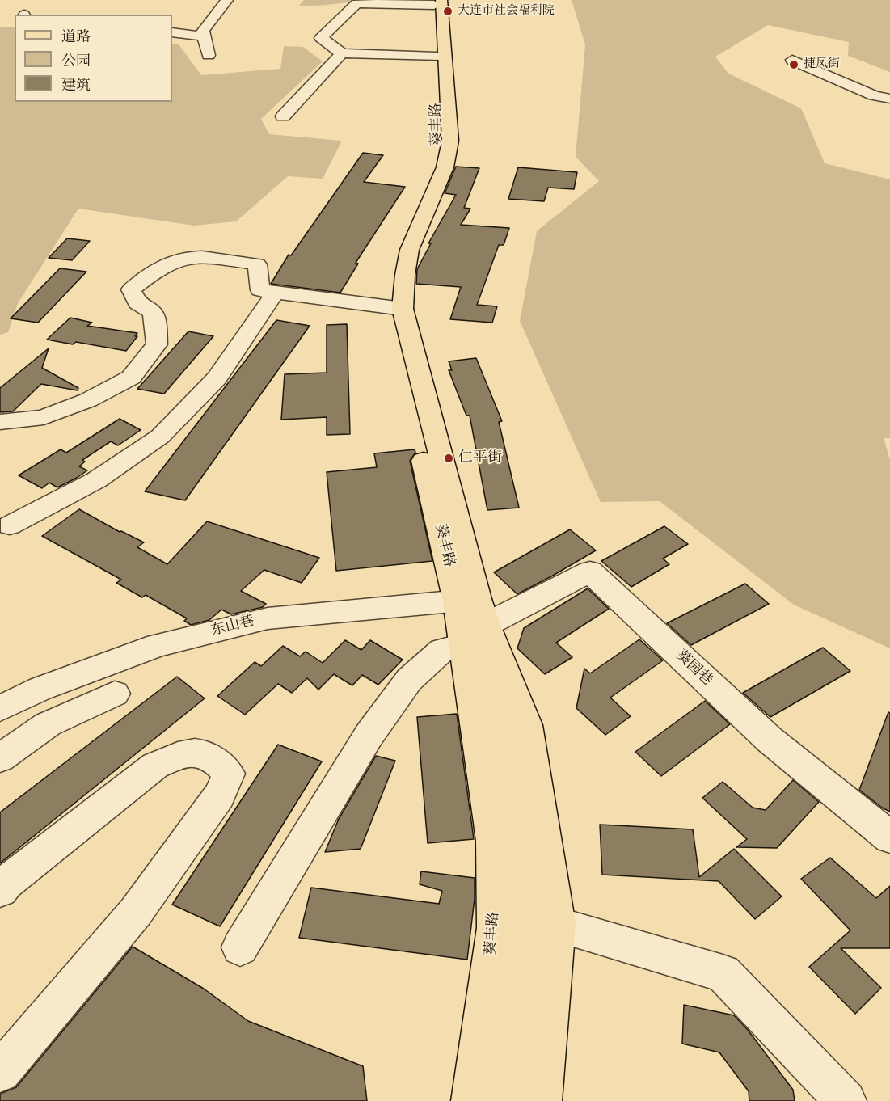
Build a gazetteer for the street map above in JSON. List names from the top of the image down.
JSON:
{
  "streets": {
    "main road": ["葵丰路"],
    "street": ["东山巷", "葵园巷"]
  },
  "crossings": [
    ["葵丰路", "东山巷"],
    ["葵丰路", "葵园巷"],
    ["东山巷", "葵园巷"]
  ],
  "places": ["大连市社会福利院", "捷凤街", "仁平街"],
  "legend": ["道路", "公园", "建筑"]
}
